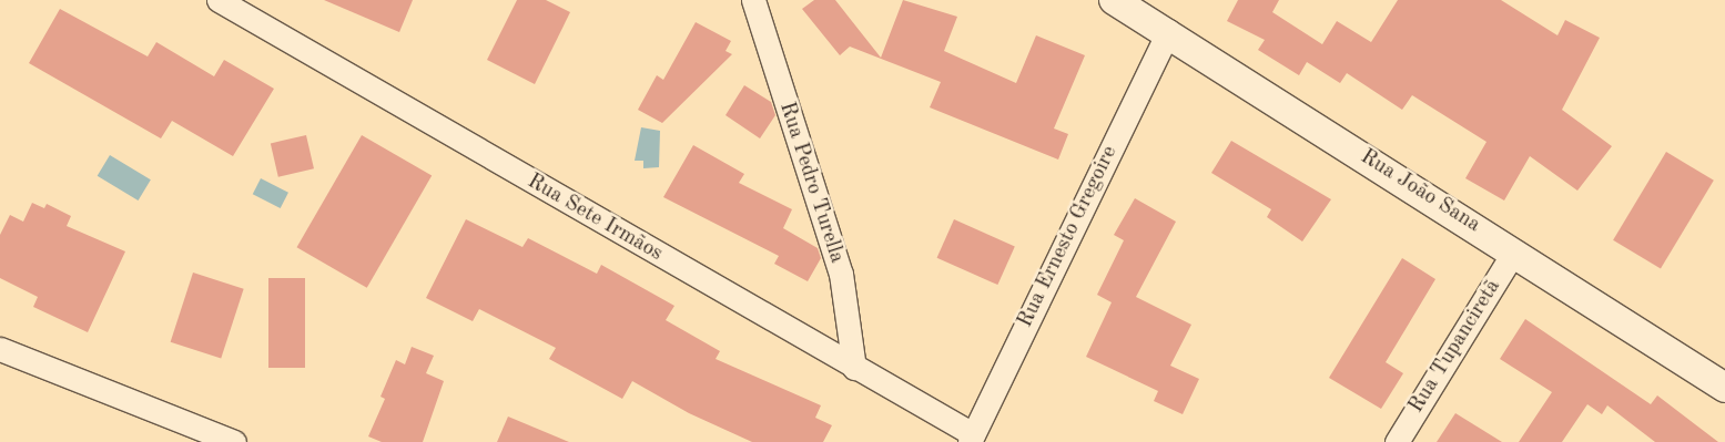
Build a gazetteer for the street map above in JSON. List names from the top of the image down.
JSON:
{
  "streets": {
    "street": [
      "Rua Pedro Turella",
      "Rua João Sana",
      "Rua Sete Irmãos",
      "Rua Ernesto Gregoire",
      "Rua Tupanciretã"
    ]
  },
  "crossings": [
    ["Rua Pedro Turella", "Rua Sete Irmãos"],
    ["Rua João Sana", "Rua Ernesto Gregoire"],
    ["Rua João Sana", "Rua Tupanciretã"],
    ["Rua Sete Irmãos", "Rua Ernesto Gregoire"]
  ]
}
